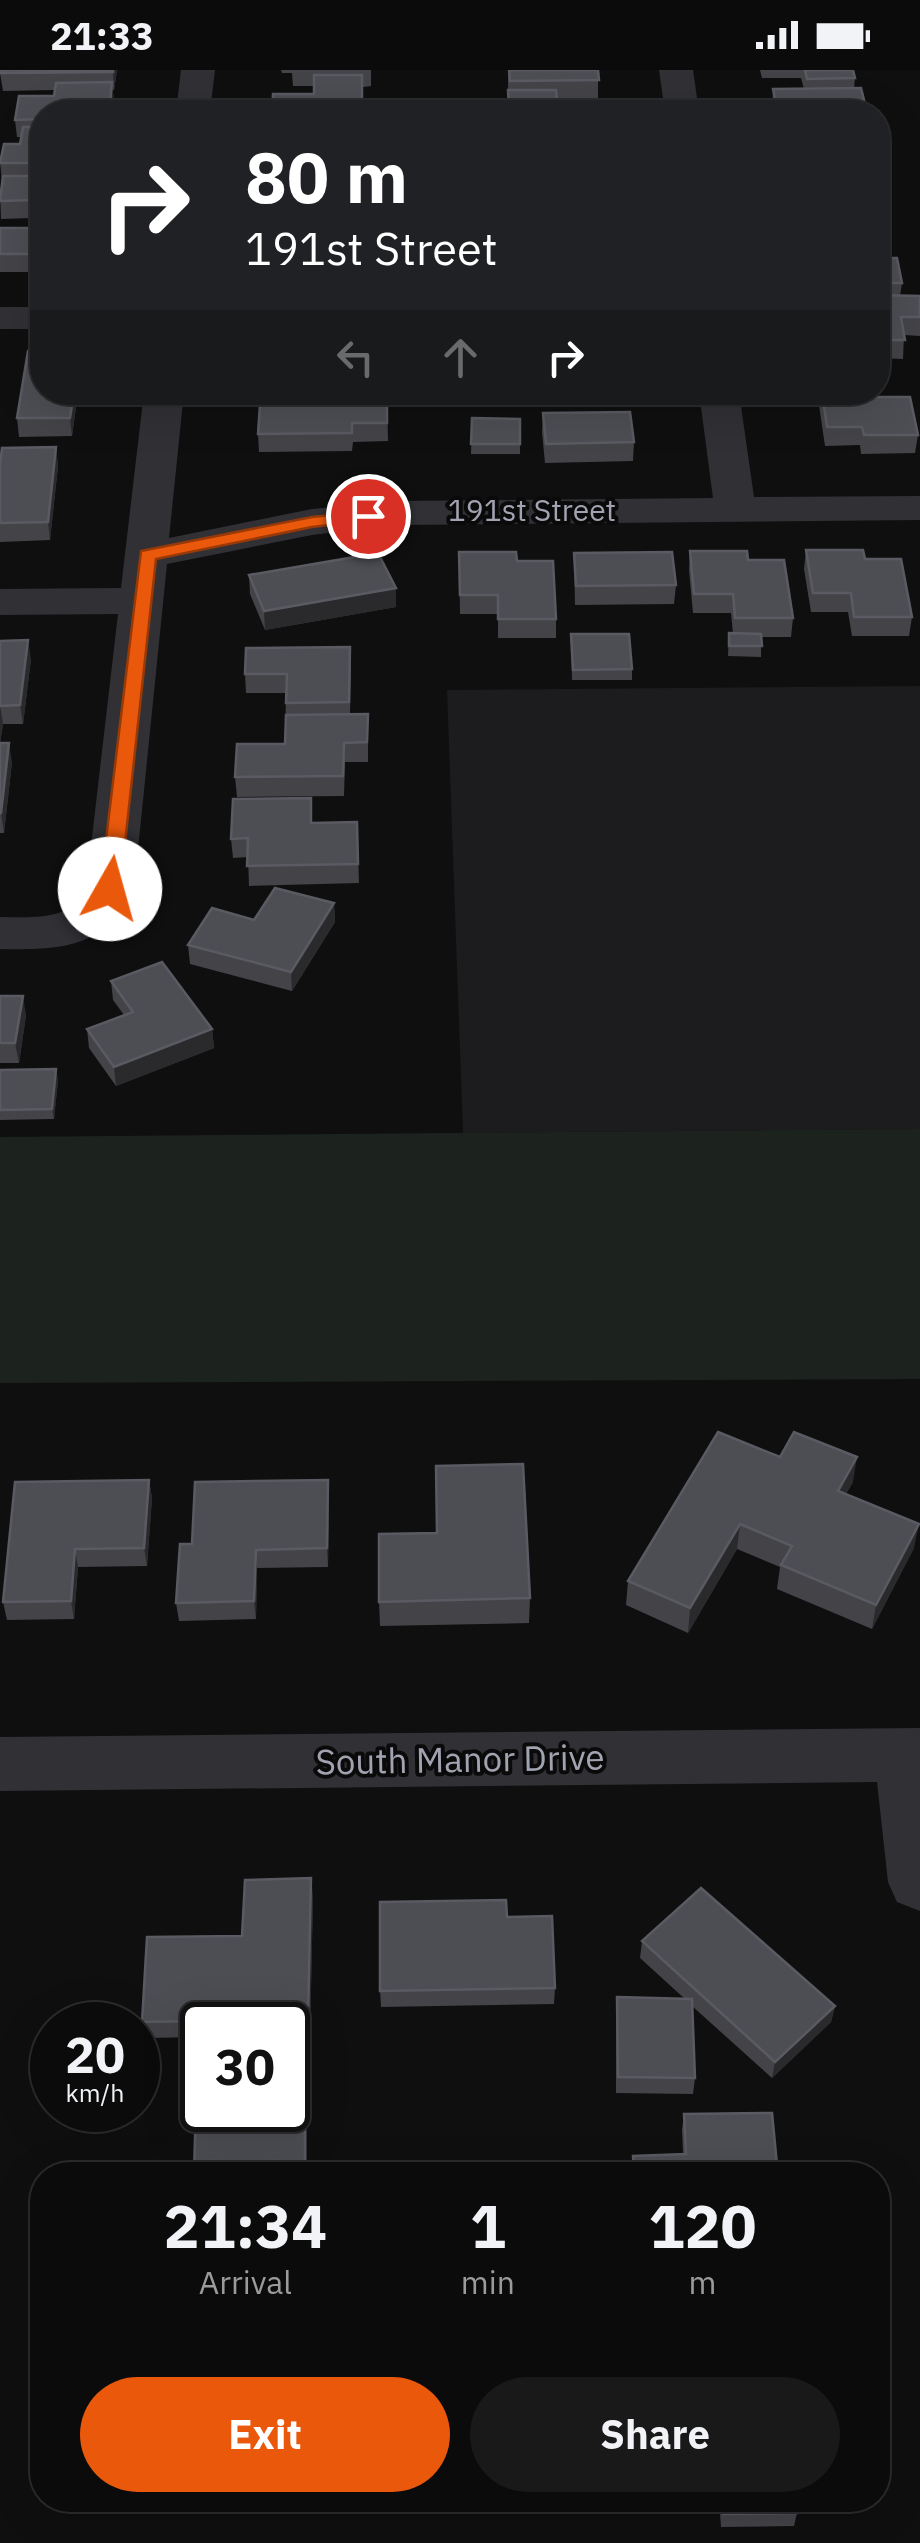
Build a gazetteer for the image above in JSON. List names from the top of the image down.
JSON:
{
  "streets": {
    "street": ["191st Street", "South Manor Drive"]
  },
  "page": {
    "status": "21:33",
    "turn": ["80 m", "191st Street"],
    "speed": "20 km/h",
    "limit": "30",
    "eta": [
      "21:34",
      "Arrival",
      "1",
      "min",
      "120",
      "m"
    ],
    "buttons": ["Exit", "Share"]
  }
}
